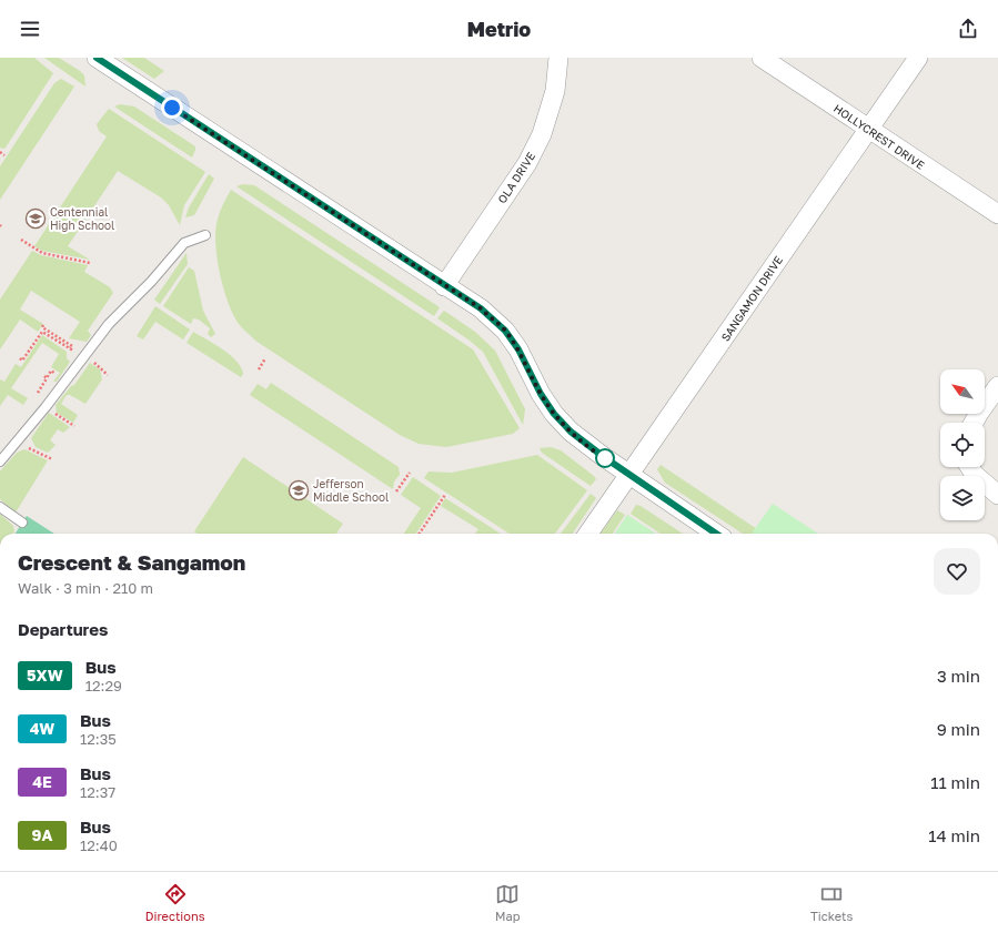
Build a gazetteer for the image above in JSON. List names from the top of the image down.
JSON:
{
  "streets": {
    "street": ["HOLLYCREST DRIVE", "OLA DRIVE", "SANGAMON DRIVE"]
  },
  "crossings": [
    ["HOLLYCREST DRIVE", "SANGAMON DRIVE"]
  ],
  "places": {
    "school or university": ["Centennial High School", "Jefferson Middle School"]
  },
  "lines": ["bus line 5XW"],
  "north": "top left",
  "page": {
    "header": "Metrio",
    "heading": [
      ["Crescent & Sangamon", "Walk · 3 min · 210 m"],
      "Departures"
    ],
    "list": [
      {
        "mark": "5XW",
        "name": "Bus",
        "note": "12:29",
        "value": "3 min"
      },
      {
        "mark": "4W",
        "name": "Bus",
        "note": "12:35",
        "value": "9 min"
      },
      {
        "mark": "4E",
        "name": "Bus",
        "note": "12:37",
        "value": "11 min"
      },
      {
        "mark": "9A",
        "name": "Bus",
        "note": "12:40",
        "value": "14 min"
      }
    ],
    "tabs": ["Directions", "Map", "Tickets"]
  }
}
